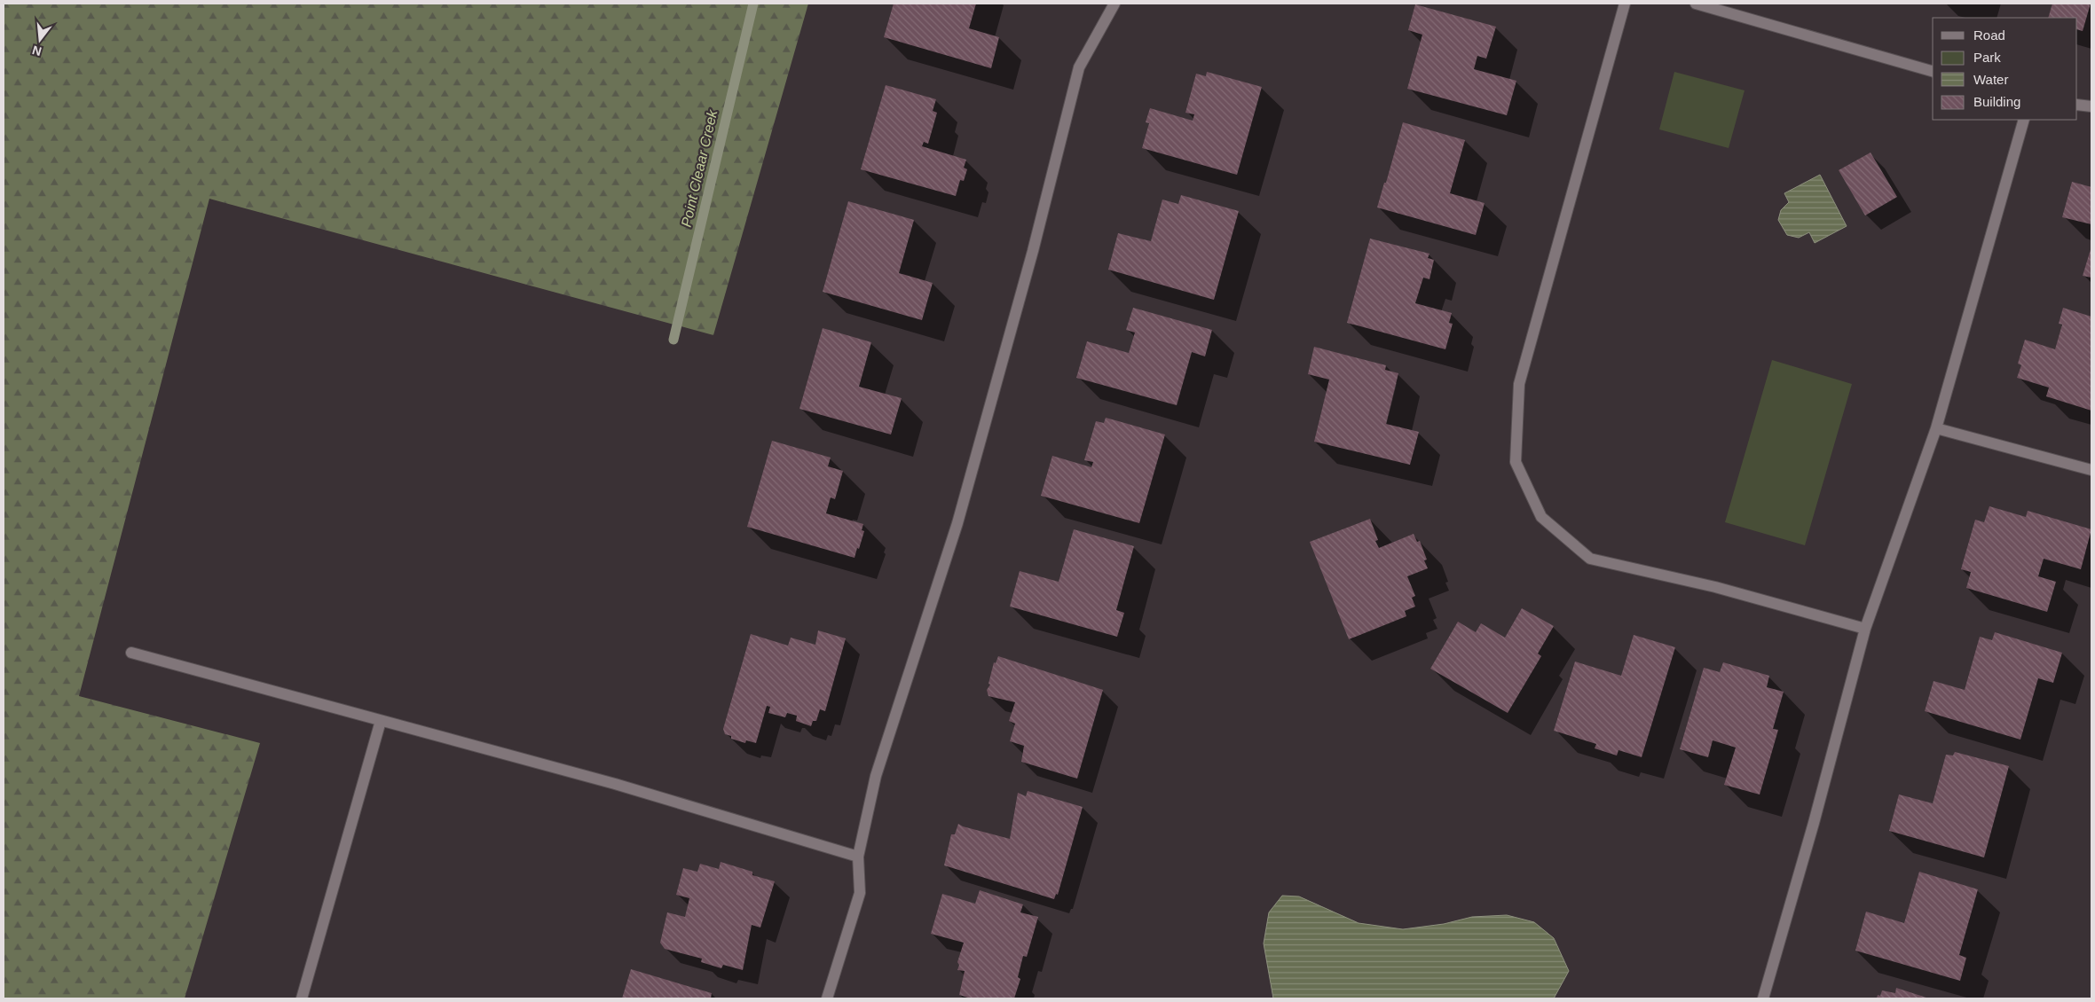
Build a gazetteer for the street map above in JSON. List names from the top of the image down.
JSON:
{
  "water": ["Point Cleaar Creek"],
  "legend": [
    "Road",
    "Park",
    "Water",
    "Building"
  ],
  "north": "bottom"
}
